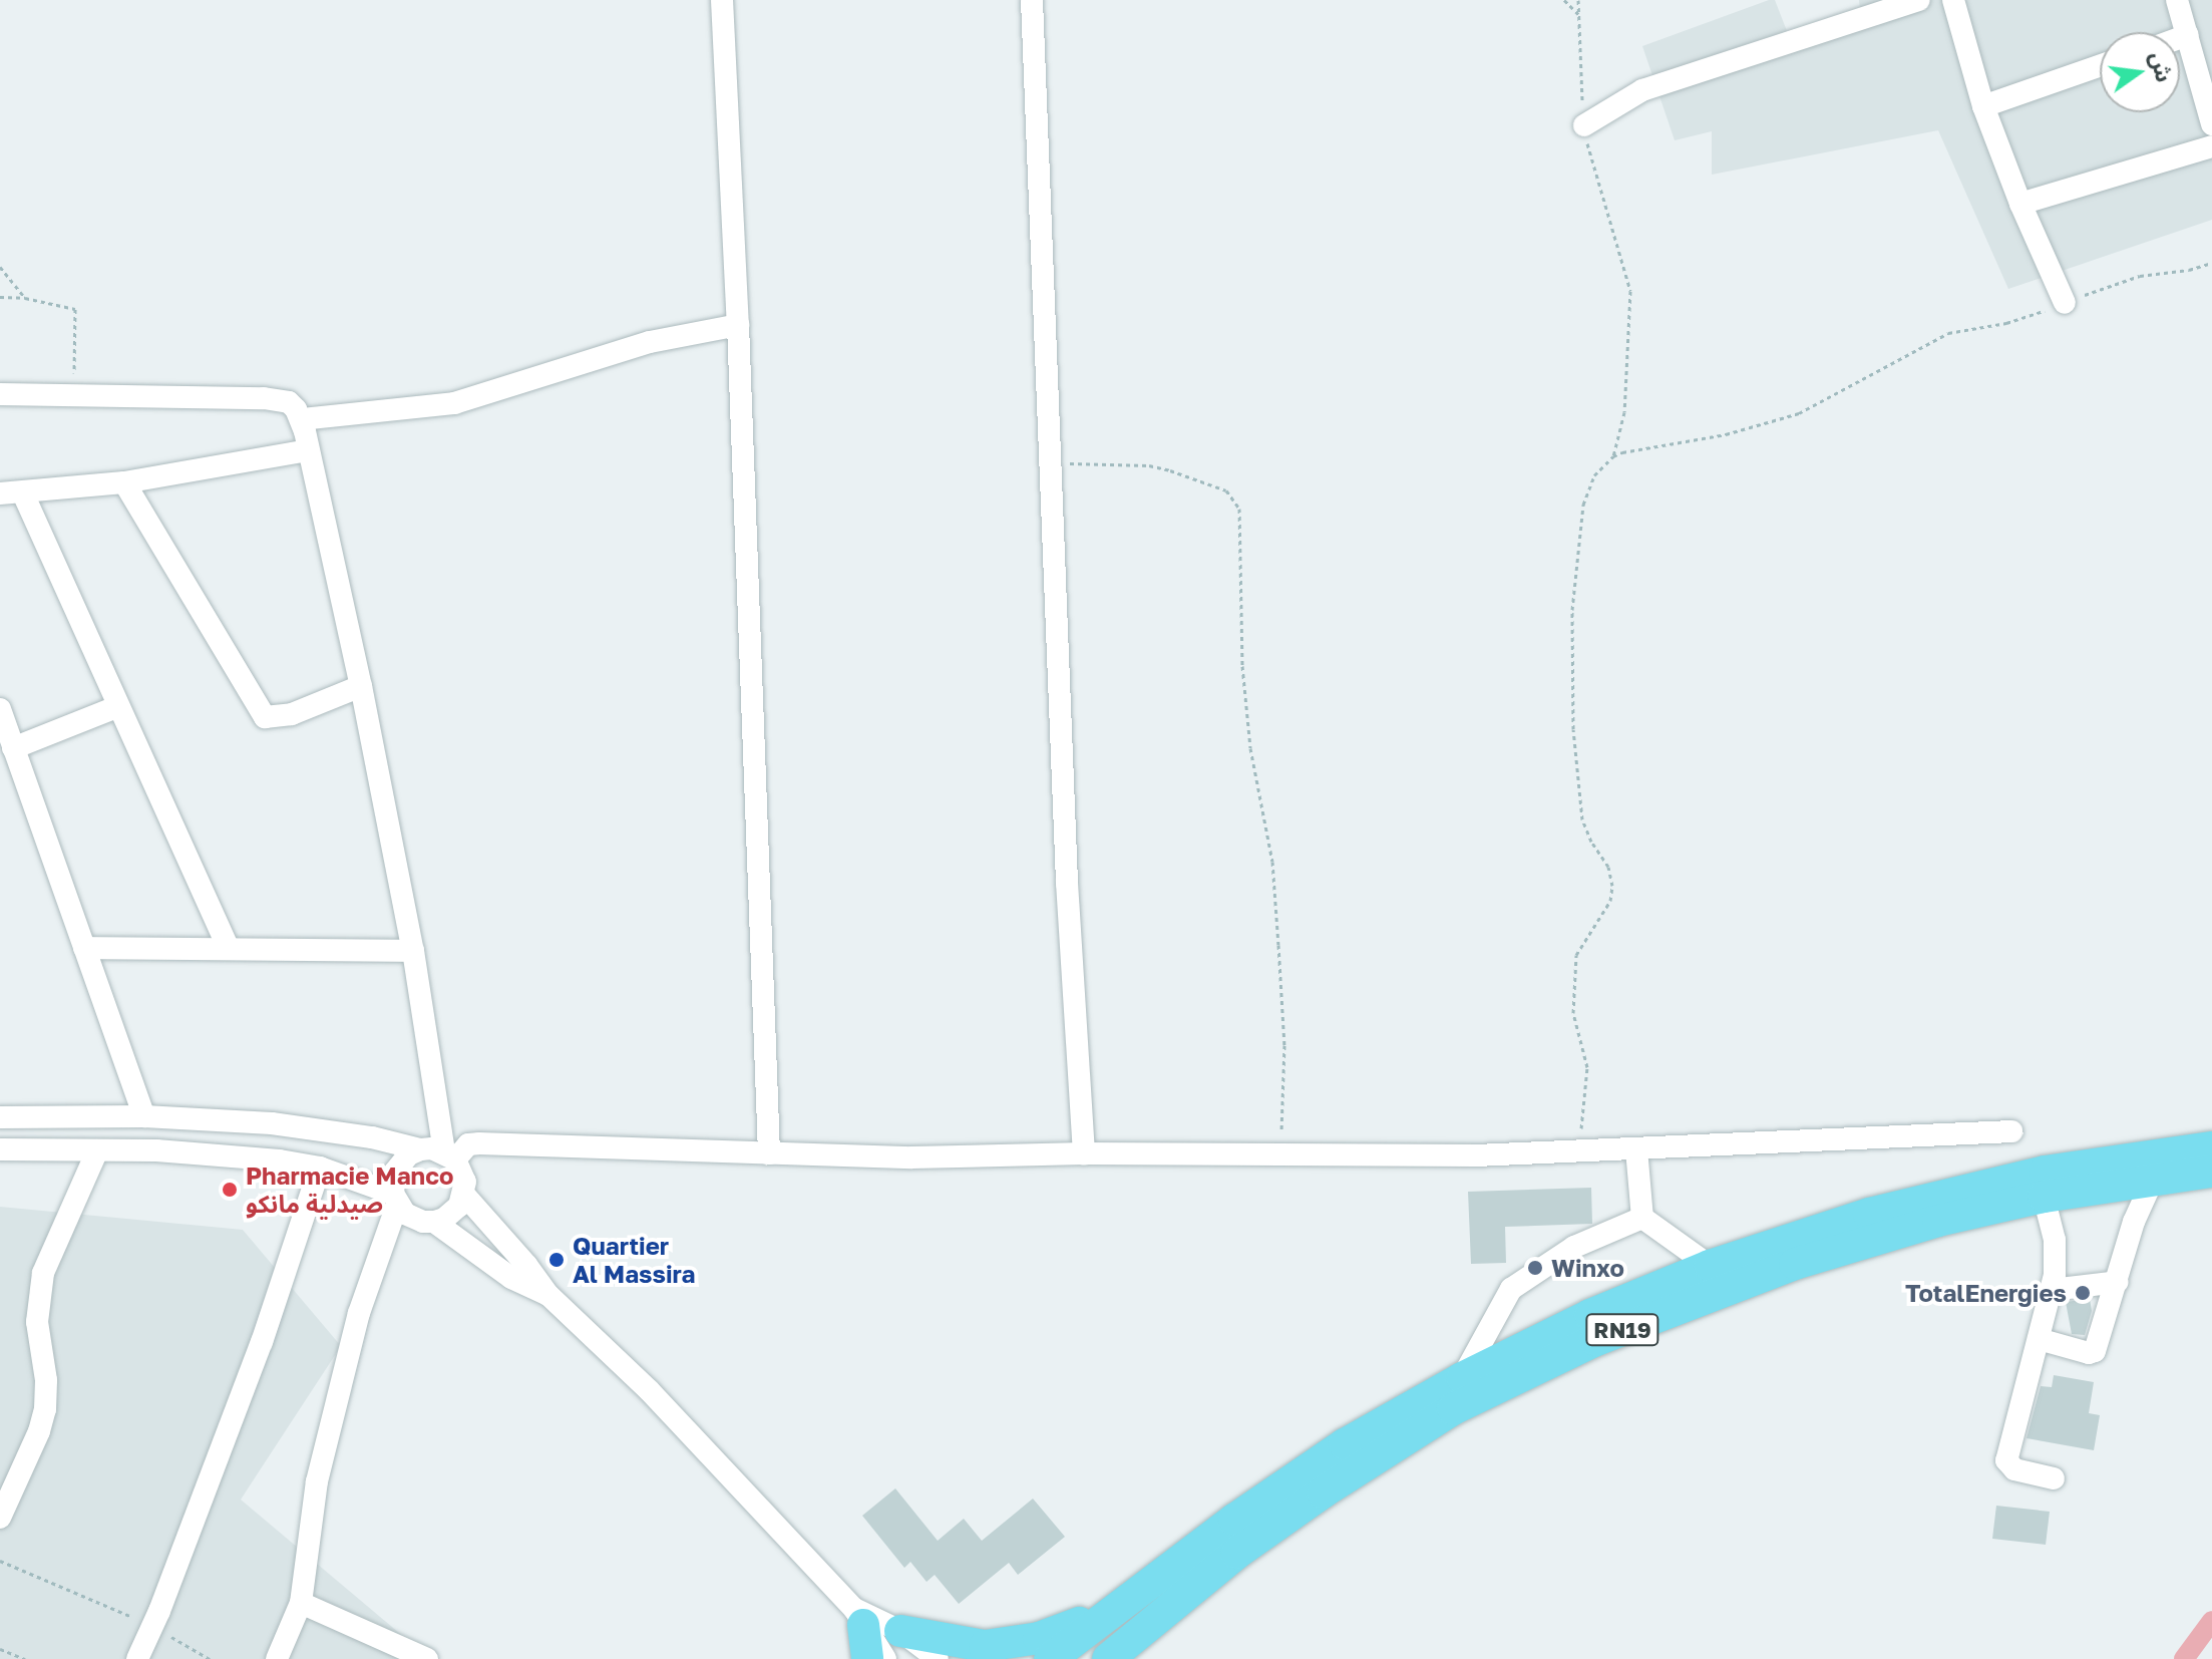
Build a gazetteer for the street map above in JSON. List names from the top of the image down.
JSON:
{
  "streets": {
    "highway": ["RN19"]
  },
  "places": [
    "Pharmacie Manco صيدلية مانكو",
    "Quartier Al Massira",
    "Winxo",
    "TotalEnergies"
  ],
  "north": "right"
}
